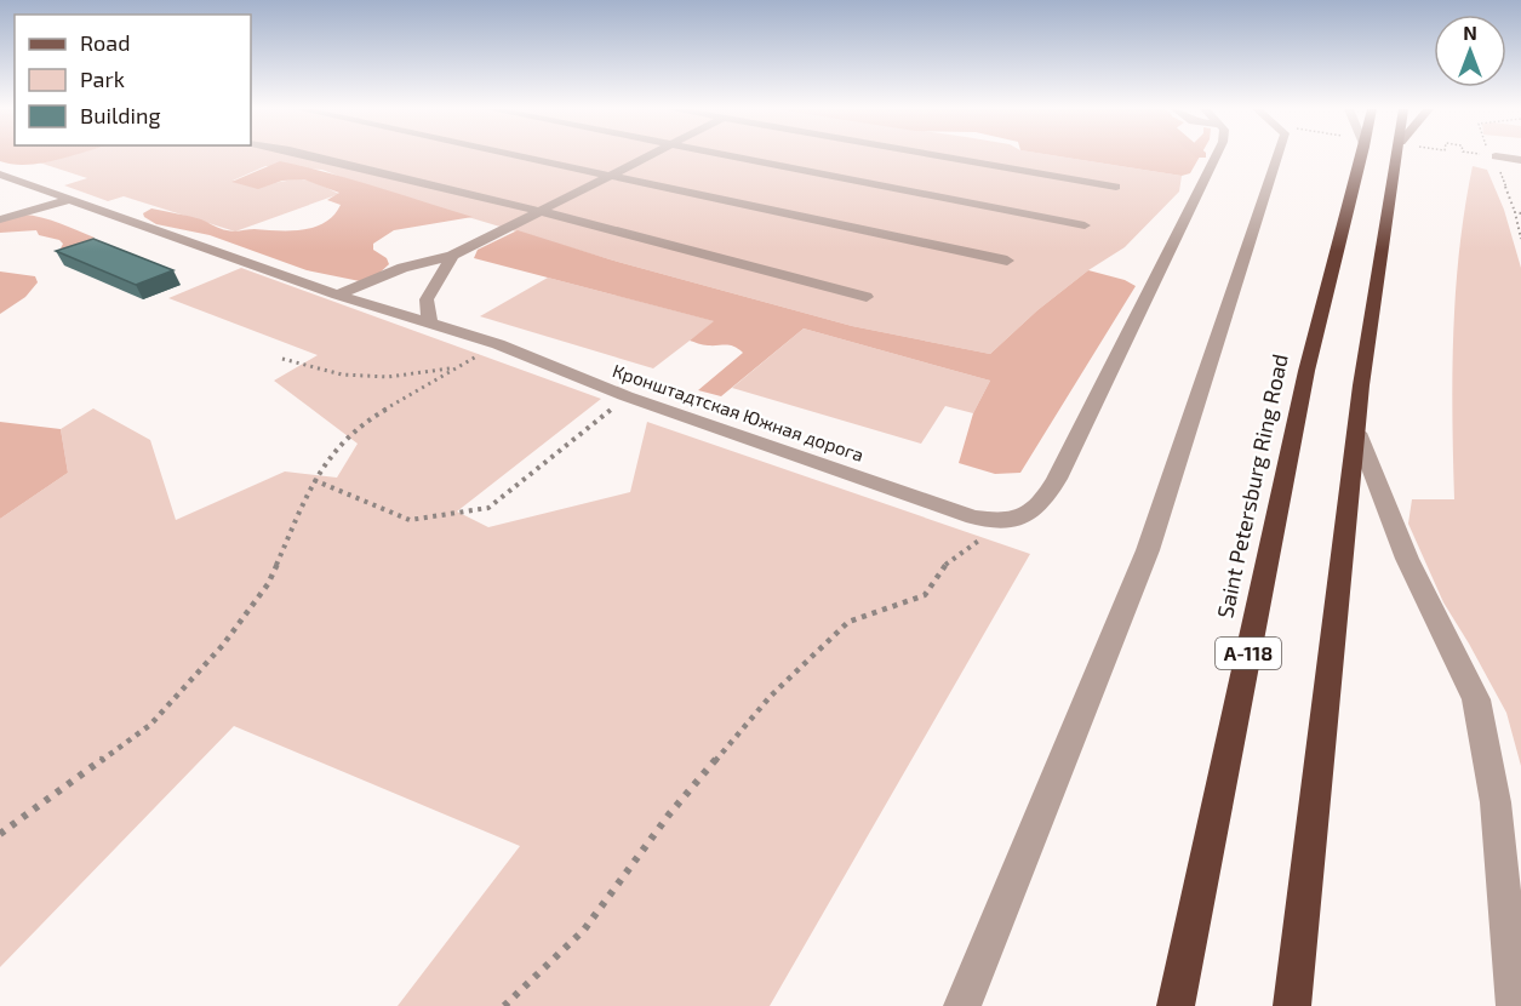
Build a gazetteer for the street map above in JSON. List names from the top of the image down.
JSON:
{
  "streets": {
    "highway": ["Saint Petersburg Ring Road", "А-118"],
    "street": ["Кронштадтская Южная дорога"]
  },
  "legend": ["Road", "Park", "Building"],
  "north": "top"
}
